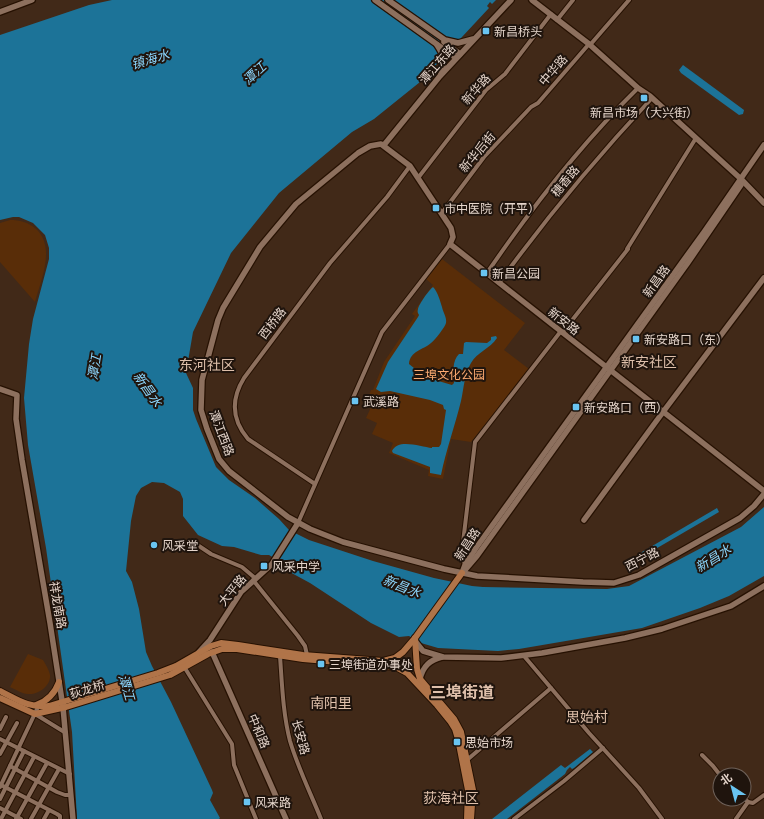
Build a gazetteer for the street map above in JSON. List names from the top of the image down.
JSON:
{
  "streets": {
    "main road": ["荻龙桥"],
    "street": [
      "潭江东路",
      "中华路",
      "新华路",
      "新华后街",
      "穗香路",
      "新昌路",
      "新安路",
      "西桥路",
      "潭江西路",
      "西宁路",
      "大平路",
      "祥龙南路",
      "中和路",
      "长安路"
    ]
  },
  "crossings": [
    ["潭江东路", "潭江西路"],
    ["中华路", "新华后街"],
    ["穗香路", "新安路"],
    ["新昌路", "新安路"],
    ["新昌路", "潭江西路"],
    ["新昌路", "西宁路"],
    ["新安路", "西宁路"],
    ["潭江西路", "西宁路"],
    ["潭江西路", "大平路"],
    ["祥龙南路", "荻龙桥"]
  ],
  "districts": [
    "新安社区",
    "东河社区",
    "三埠街道",
    "南阳里",
    "思始村",
    "荻海社区"
  ],
  "water": ["镇海水", "潭江", "新昌水"],
  "parks": ["三埠文化公园"],
  "places": {
    "transit": [
      "新昌桥头",
      "新昌市场（大兴街）",
      "市中医院（开平）",
      "新昌公园",
      "新安路口（东）",
      "武溪路",
      "新安路口（西）",
      "风采中学",
      "三埠街道办事处",
      "思始市场",
      "风采路"
    ],
    "other": ["风采堂"]
  },
  "north": "top left"
}
